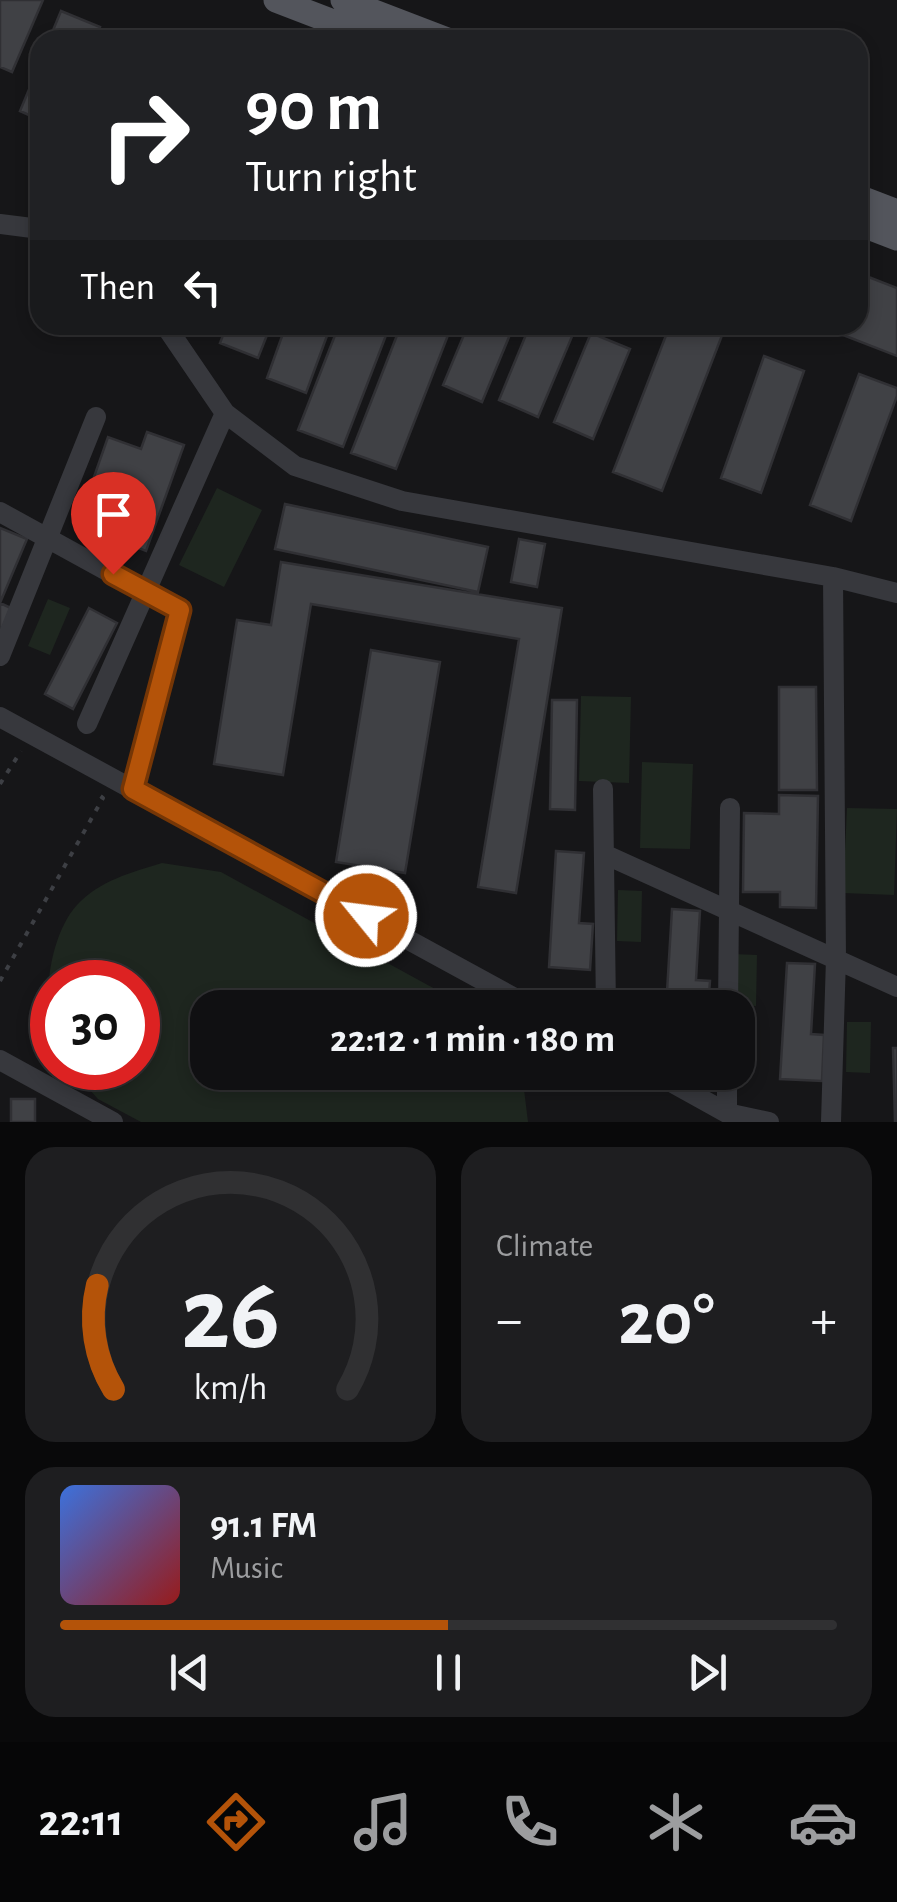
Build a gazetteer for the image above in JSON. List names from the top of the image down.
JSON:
{
  "page": {
    "turn": ["90 m", "Turn right"],
    "then": "Then",
    "limit": "30",
    "trip": "22:12 · 1 min · 180 m",
    "tile": "Climate",
    "heat": ["−", "20°", "+"],
    "song": ["91.1 FM", "Music"],
    "tabs": "22:11",
    "gauge": ["26", "km/h"]
  }
}
